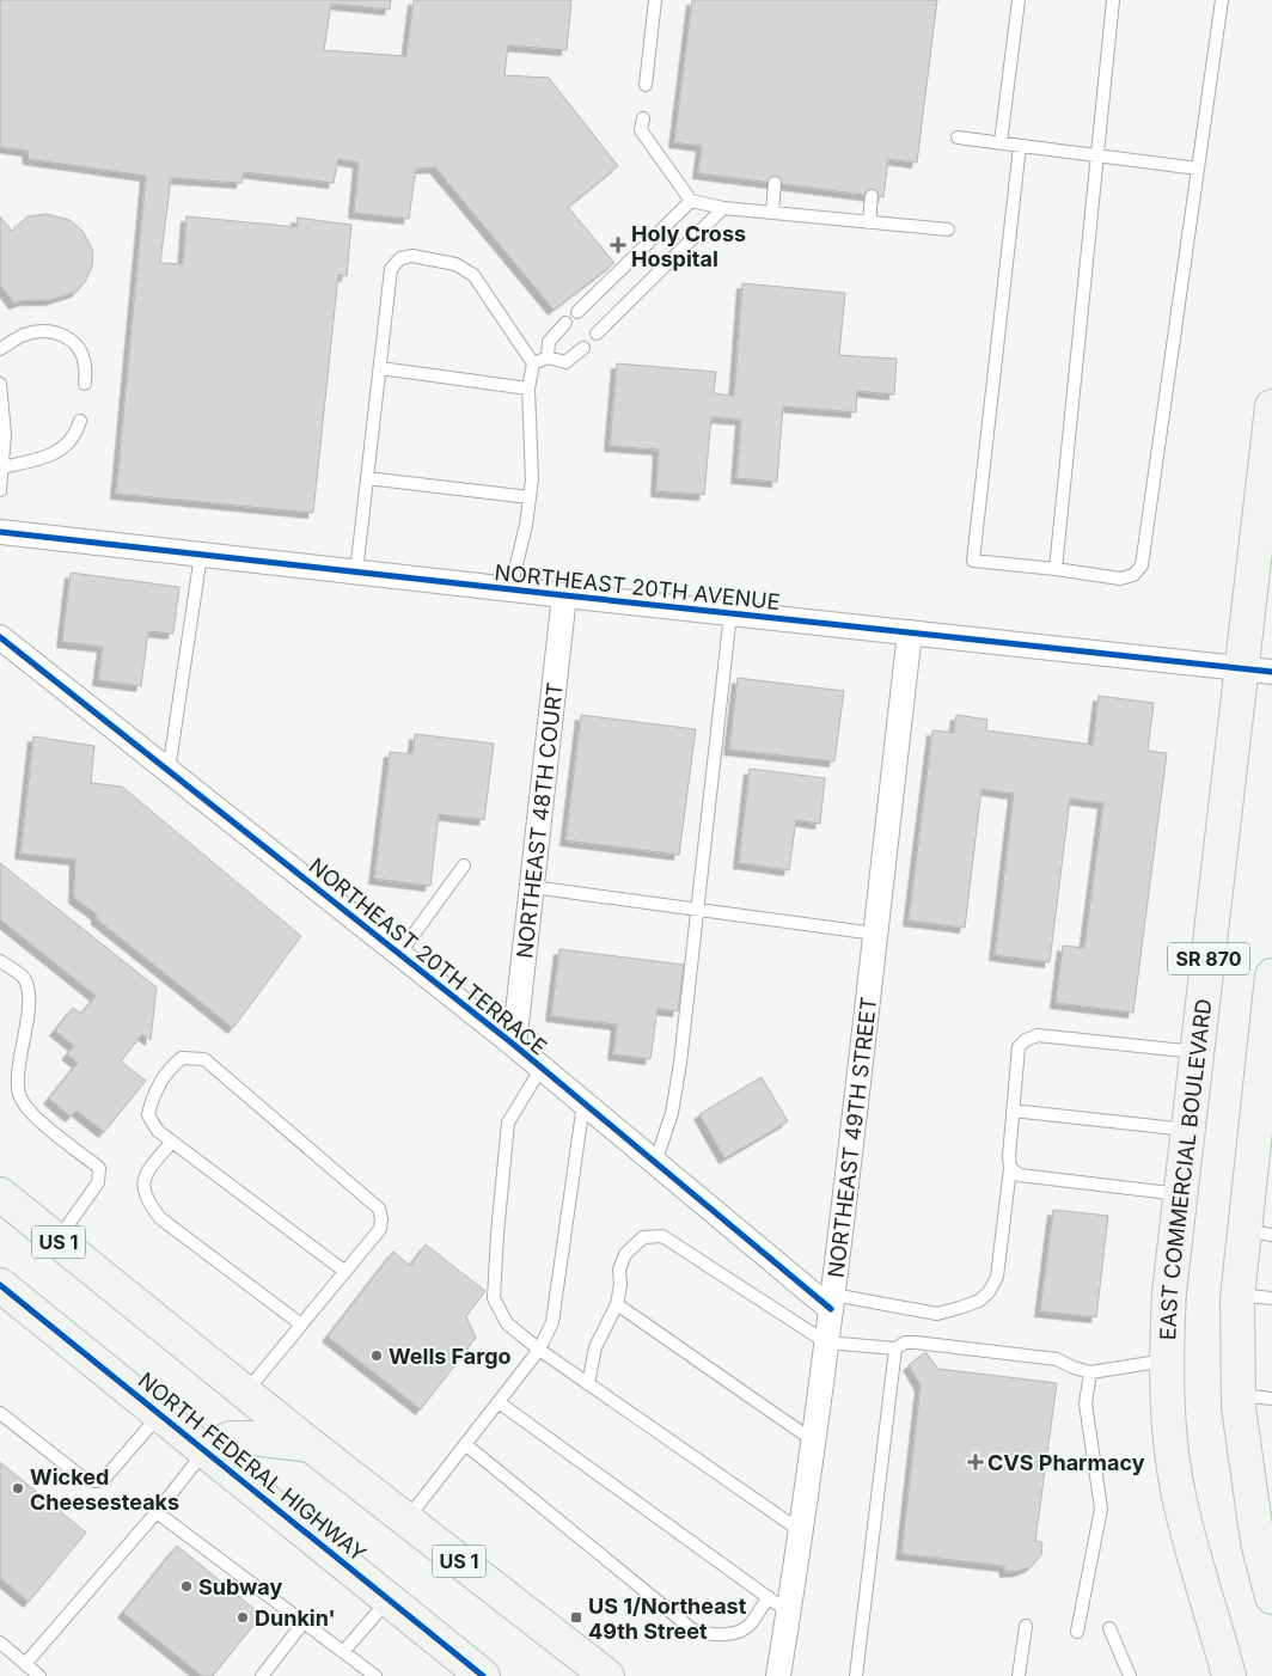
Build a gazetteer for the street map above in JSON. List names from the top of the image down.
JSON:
{
  "streets": {
    "main road": [
      "SR 870",
      "EAST COMMERCIAL BOULEVARD",
      "US 1",
      "NORTH FEDERAL HIGHWAY"
    ],
    "street": [
      "NORTHEAST 20TH AVENUE",
      "NORTHEAST 48TH COURT",
      "NORTHEAST 20TH TERRACE",
      "NORTHEAST 49TH STREET"
    ]
  },
  "crossings": [
    ["NORTHEAST 20TH AVENUE", "NORTHEAST 48TH COURT"],
    ["NORTHEAST 20TH AVENUE", "NORTHEAST 49TH STREET"],
    ["NORTHEAST 20TH AVENUE", "EAST COMMERCIAL BOULEVARD"],
    ["NORTHEAST 48TH COURT", "NORTHEAST 20TH TERRACE"],
    ["NORTHEAST 20TH TERRACE", "NORTHEAST 49TH STREET"]
  ],
  "places": {
    "health": ["Holy Cross Hospital", "CVS Pharmacy"],
    "other": [
      "Wells Fargo",
      "Wicked Cheesesteaks",
      "Subway",
      "Dunkin'"
    ],
    "transit": ["US 1/Northeast 49th Street"]
  }
}
